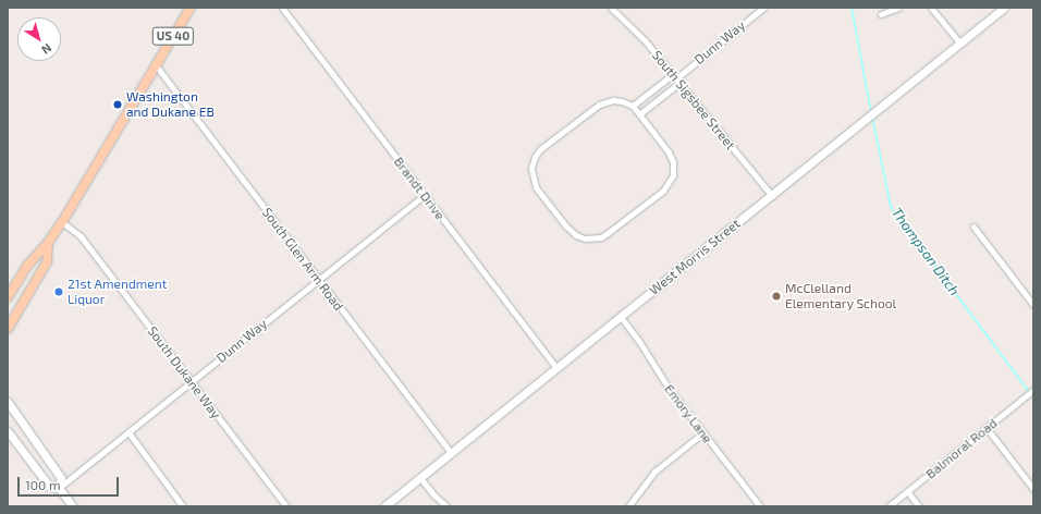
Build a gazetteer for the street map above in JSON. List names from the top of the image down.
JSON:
{
  "streets": {
    "main road": ["US 40"],
    "street": [
      "Dunn Way",
      "South Sigsbee Street",
      "Brandt Drive",
      "West Morris Street",
      "South Glen Arm Road",
      "South Dukane Way",
      "Emory Lane",
      "Balmoral Road"
    ]
  },
  "crossings": [
    ["US 40", "South Glen Arm Road"],
    ["US 40", "South Dukane Way"],
    ["Dunn Way", "South Sigsbee Street"],
    ["Dunn Way", "Brandt Drive"],
    ["Dunn Way", "South Glen Arm Road"],
    ["Dunn Way", "South Dukane Way"],
    ["South Sigsbee Street", "West Morris Street"],
    ["Brandt Drive", "West Morris Street"],
    ["West Morris Street", "South Glen Arm Road"],
    ["West Morris Street", "Emory Lane"]
  ],
  "water": ["Thompson Ditch"],
  "places": ["Washington and Dukane EB", "21st Amendment Liquor", "McClelland Elementary School"],
  "scale_bar": "100 m",
  "north": "bottom right"
}
